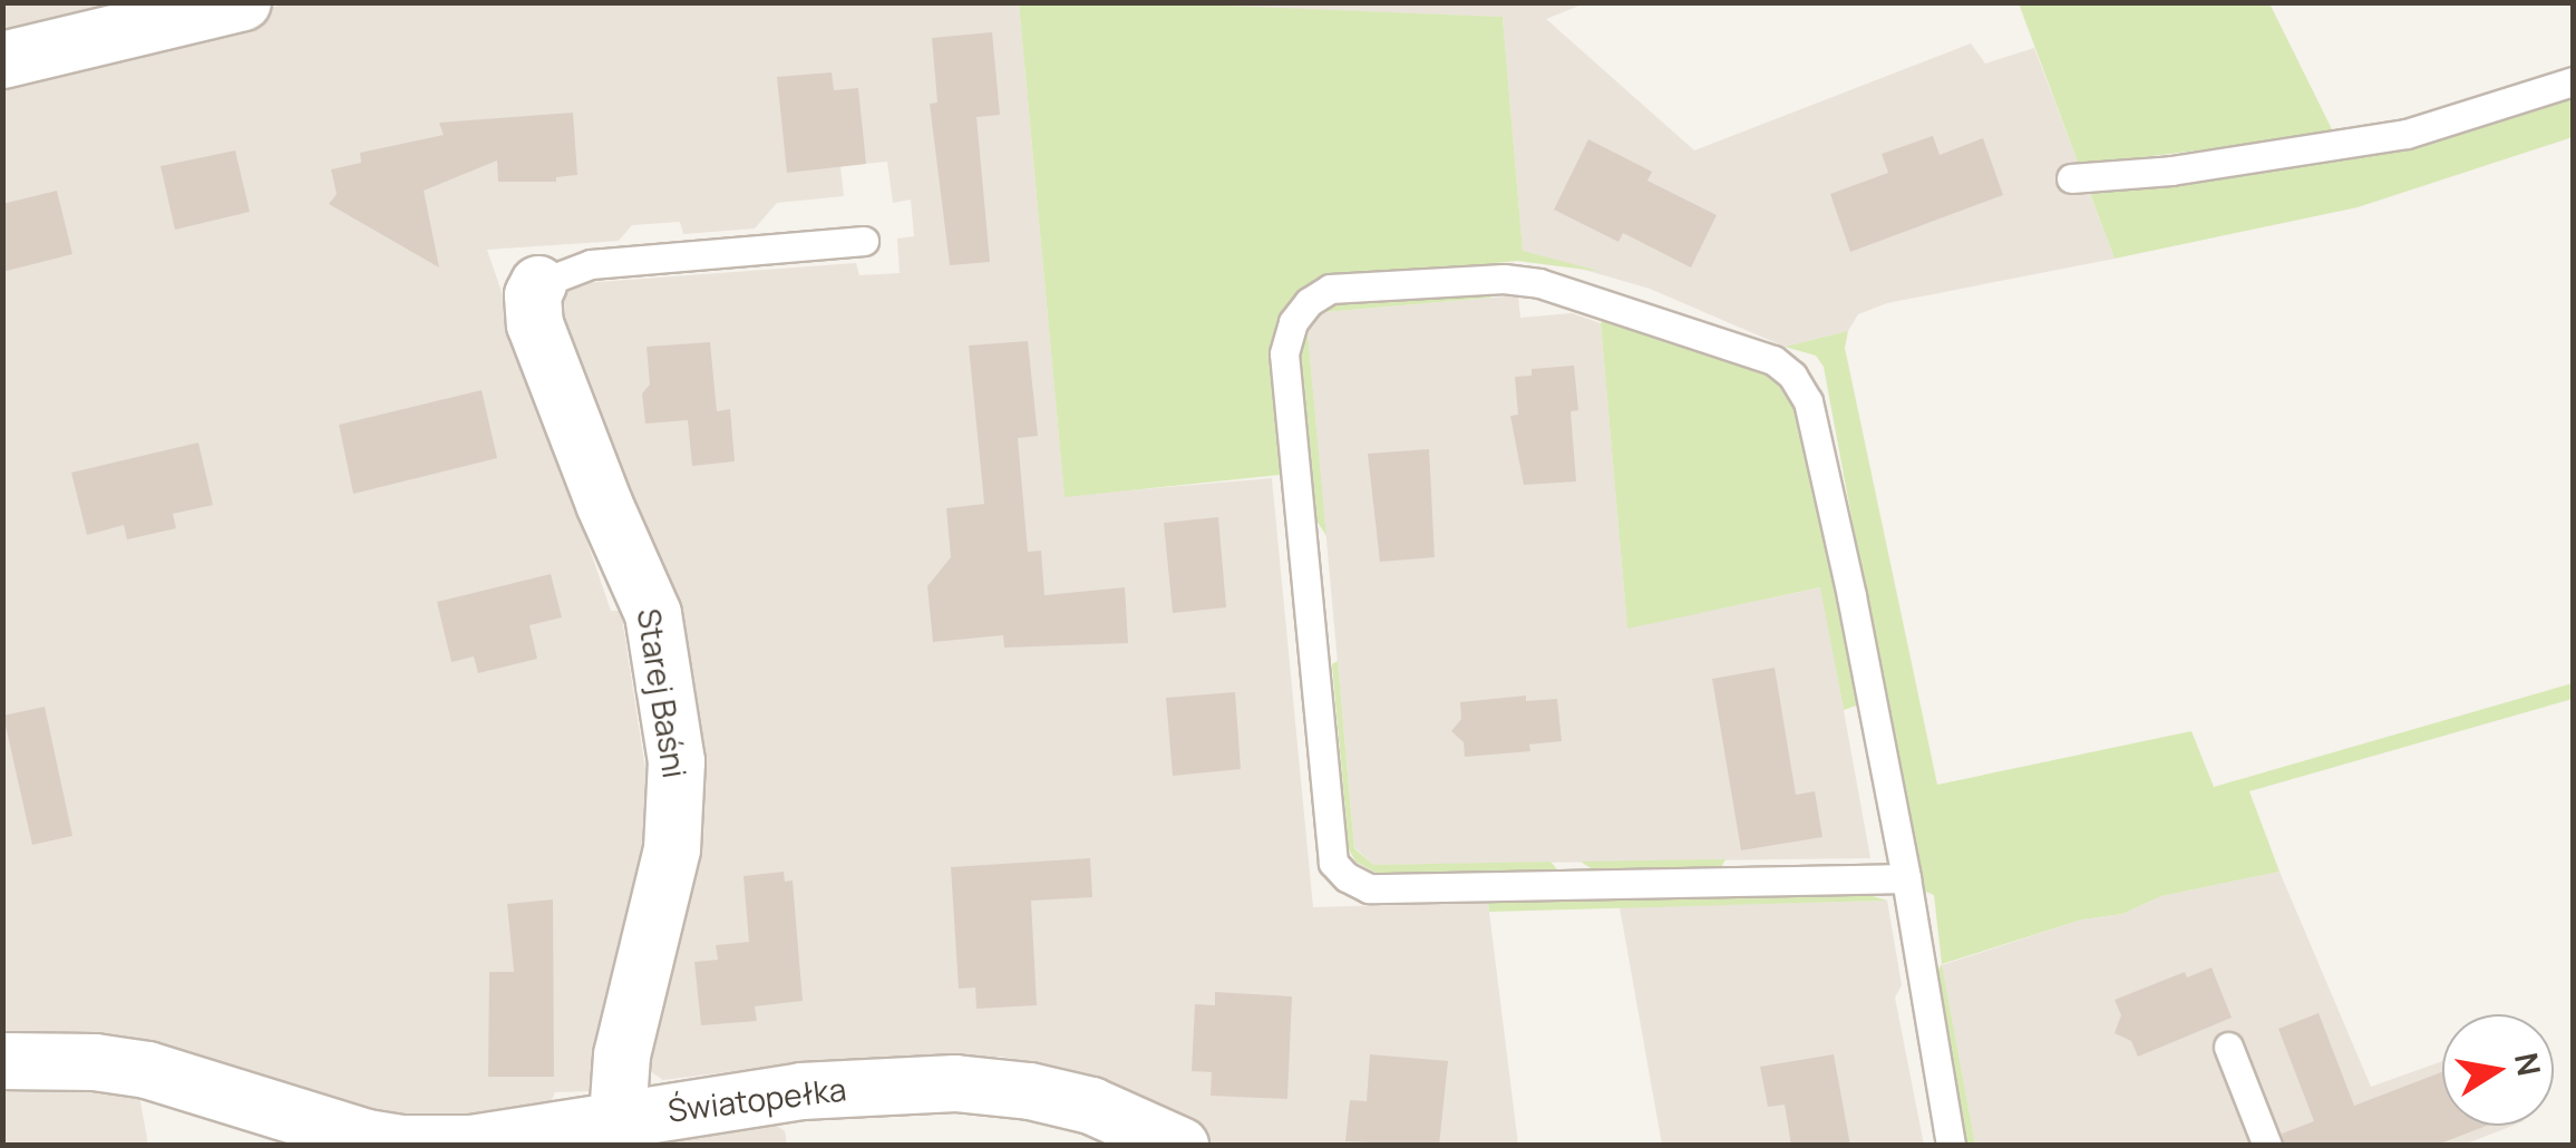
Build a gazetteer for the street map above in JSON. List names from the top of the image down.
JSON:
{
  "streets": {
    "street": ["Starej Baśni", "Światopełka"]
  },
  "crossings": [
    ["Starej Baśni", "Światopełka"]
  ],
  "north": "right"
}
